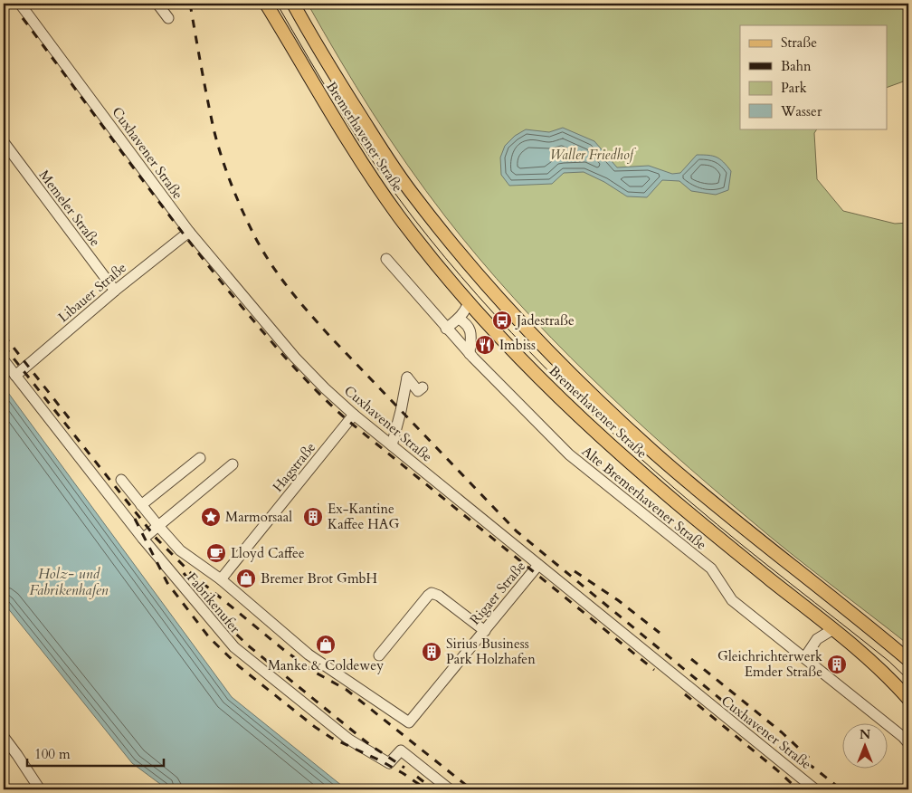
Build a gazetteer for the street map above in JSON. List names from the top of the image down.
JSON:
{
  "streets": {
    "main road": ["Bremerhavener Straße"],
    "street": [
      "Cuxhavener Straße",
      "Memeler Straße",
      "Libauer Straße",
      "Hagstraße",
      "Alte Bremerhavener Straße",
      "Rigaer Straße",
      "Fabrikenufer"
    ]
  },
  "crossings": [
    ["Cuxhavener Straße", "Libauer Straße"],
    ["Cuxhavener Straße", "Hagstraße"],
    ["Cuxhavener Straße", "Rigaer Straße"],
    ["Memeler Straße", "Libauer Straße"],
    ["Libauer Straße", "Fabrikenufer"],
    ["Hagstraße", "Fabrikenufer"],
    ["Rigaer Straße", "Fabrikenufer"]
  ],
  "water": ["Holz- und Fabrikenhafen"],
  "parks": ["Waller Friedhof"],
  "places": {
    "bus stop": ["Jadestraße"],
    "restaurant": ["Imbiss"],
    "place": ["Marmorsaal"],
    "building": ["Ex-Kantine Kaffee HAG", "Sirius Business Park Holzhafen", "Gleichrichterwerk Emder Straße"],
    "cafe": ["Lloyd Caffee"],
    "shop": ["Bremer Brot GmbH", "Manke & Coldewey"]
  },
  "legend": [
    "Straße",
    "Bahn",
    "Park",
    "Wasser"
  ],
  "scale_bar": "100 m",
  "north": "top"
}
